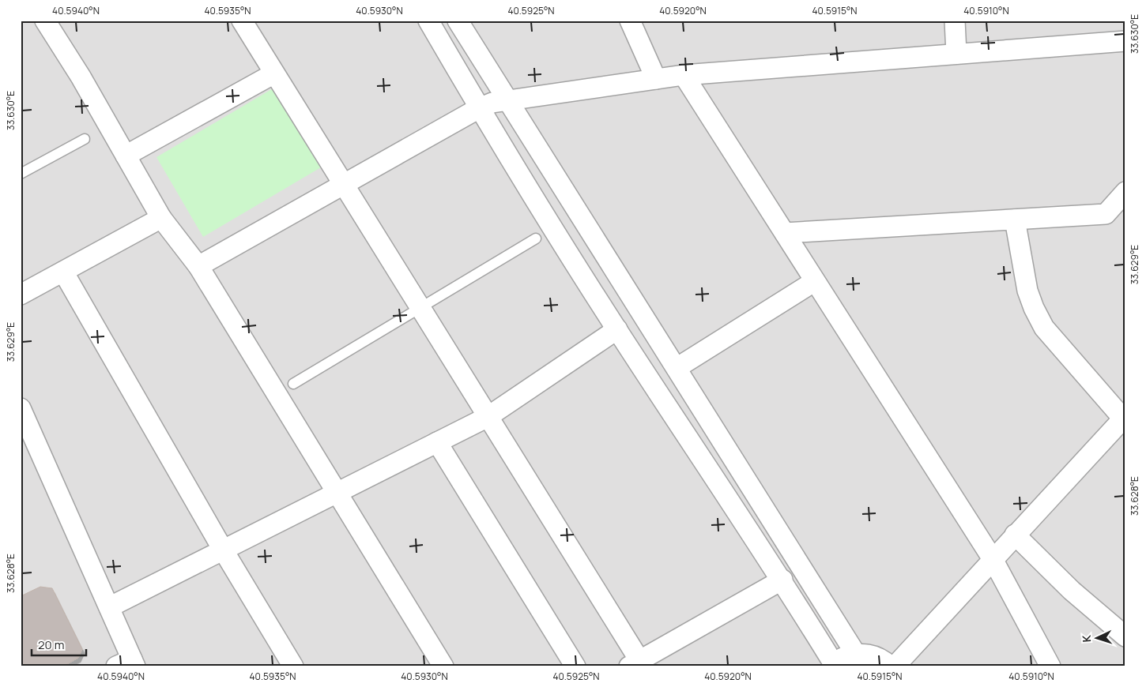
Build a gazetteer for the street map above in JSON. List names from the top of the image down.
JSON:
{
  "scale_bar": "20 m",
  "north": "left",
  "coordinates": [
    "40.5940°N",
    "40.5935°N",
    "40.5930°N",
    "40.5925°N",
    "40.5920°N",
    "40.5915°N",
    "40.5910°N",
    "33.630°E",
    "33.629°E",
    "33.628°E"
  ]
}
